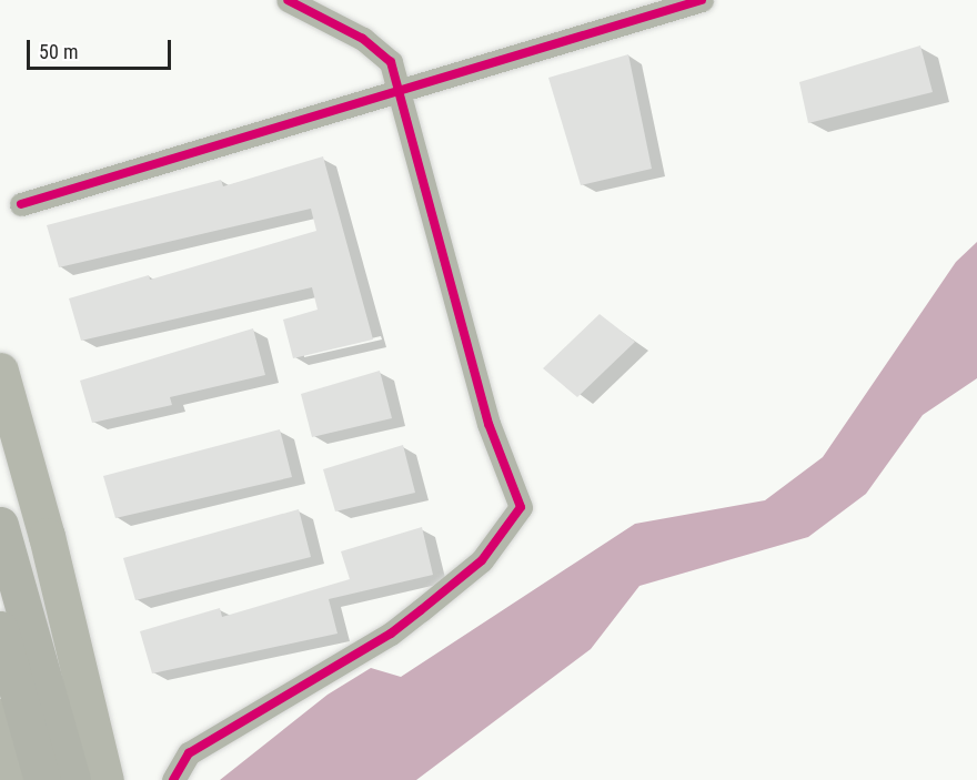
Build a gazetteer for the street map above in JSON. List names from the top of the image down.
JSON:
{
  "scale_bar": "50 m"
}
